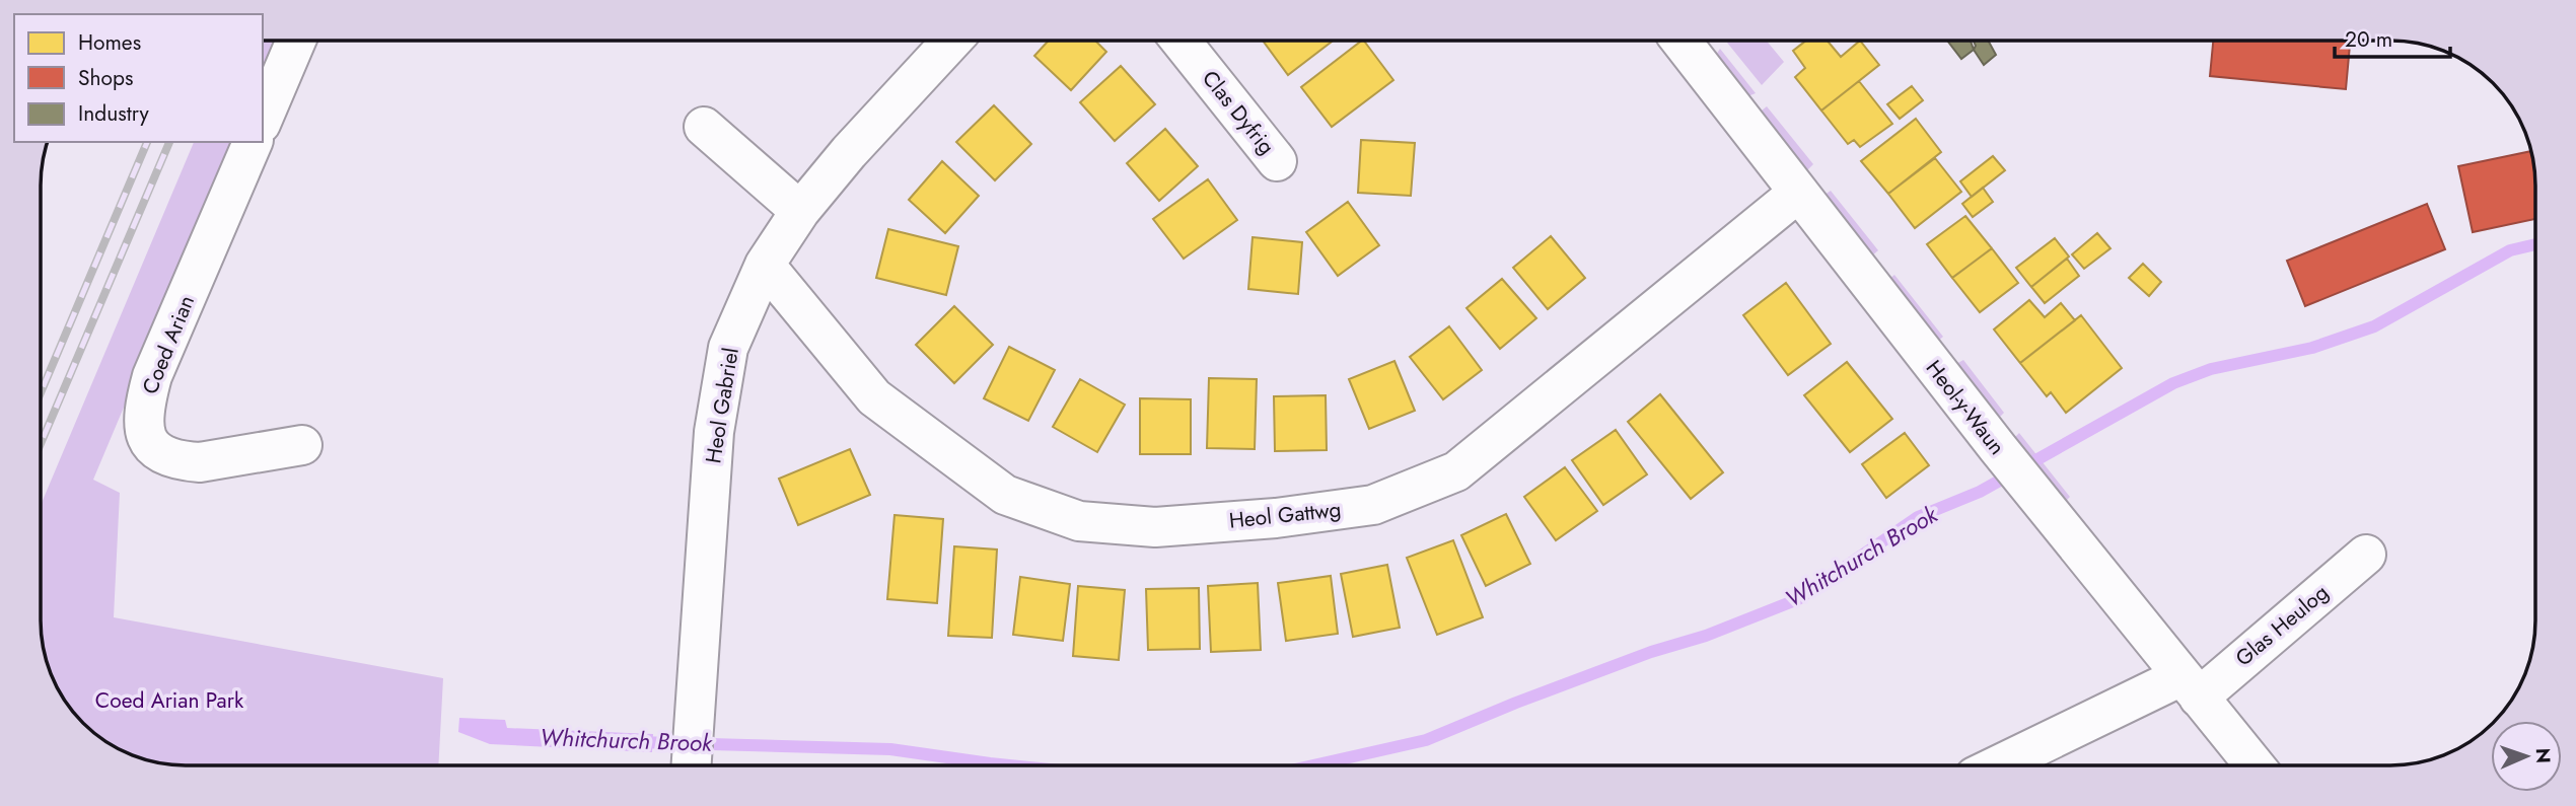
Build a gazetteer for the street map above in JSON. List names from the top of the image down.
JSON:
{
  "streets": {
    "street": [
      "Clas Dyfrig",
      "Coed Arian",
      "Heol Gabriel",
      "Heol-y-Waun",
      "Heol Gattwg",
      "Glas Heulog"
    ]
  },
  "crossings": [
    ["Heol Gabriel", "Heol Gattwg"],
    ["Heol-y-Waun", "Heol Gattwg"],
    ["Heol-y-Waun", "Glas Heulog"]
  ],
  "water": ["Whitchurch Brook"],
  "parks": ["Coed Arian Park"],
  "legend": ["Homes", "Shops", "Industry"],
  "scale_bar": "20 m",
  "north": "right"
}
